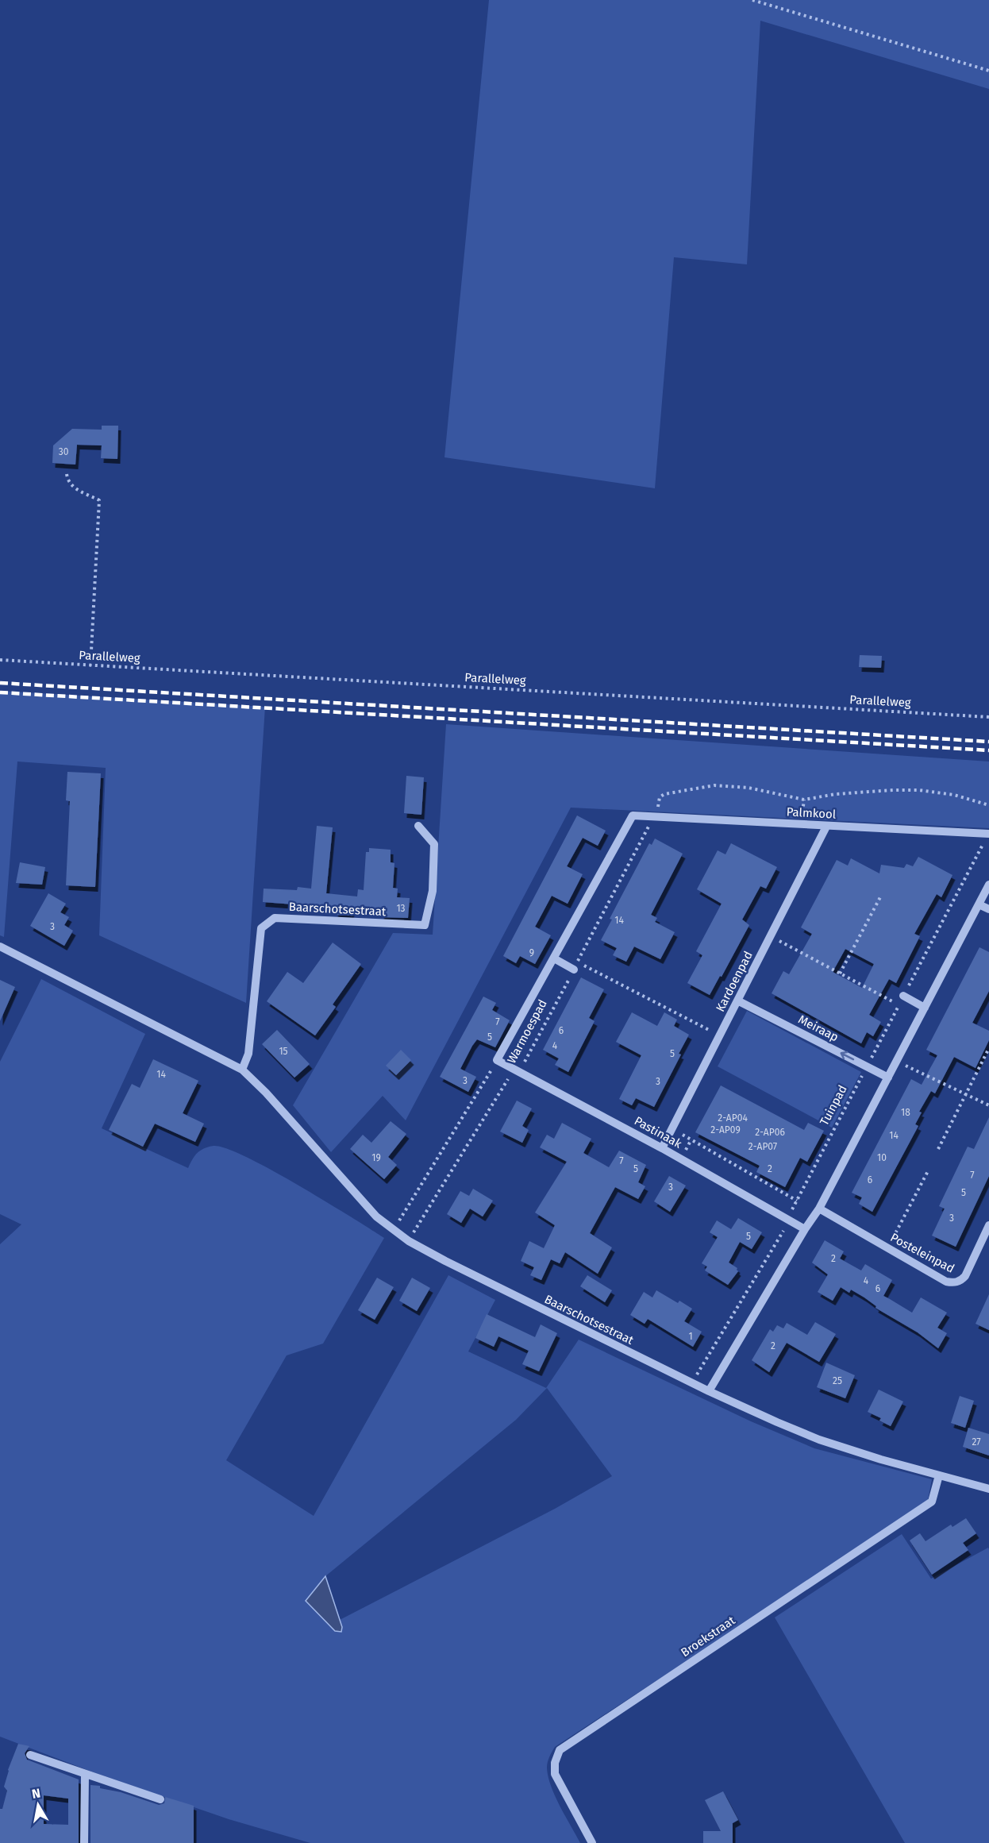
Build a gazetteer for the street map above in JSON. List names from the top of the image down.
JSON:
{
  "streets": {
    "street": [
      "Palmkool",
      "Baarschotsestraat",
      "Kardoenpad",
      "Meiraap",
      "Warmoespad",
      "Pastinaak",
      "Posteleinpad",
      "Broekstraat"
    ],
    "path": ["Parallelweg", "Tuinpad"]
  },
  "crossings": [
    ["Palmkool", "Kardoenpad"],
    ["Palmkool", "Warmoespad"],
    ["Palmkool", "Tuinpad"],
    ["Baarschotsestraat", "Warmoespad"],
    ["Baarschotsestraat", "Tuinpad"],
    ["Baarschotsestraat", "Broekstraat"],
    ["Kardoenpad", "Meiraap"],
    ["Kardoenpad", "Pastinaak"],
    ["Meiraap", "Tuinpad"],
    ["Warmoespad", "Pastinaak"],
    ["Tuinpad", "Pastinaak"]
  ],
  "one_way": ["Meiraap"],
  "house_numbers": [
    "30",
    "13",
    "14",
    "3",
    "9",
    "7",
    "6",
    "5",
    "4",
    "15",
    "5",
    "14",
    "3",
    "3",
    "18",
    "2-AP04",
    "2-AP09",
    "2-AP06",
    "14",
    "2-AP07",
    "19",
    "10",
    "7",
    "5",
    "2",
    "7",
    "6",
    "3",
    "5",
    "3",
    "5",
    "2",
    "4",
    "6",
    "1",
    "2",
    "25",
    "27"
  ],
  "north": "top"
}
